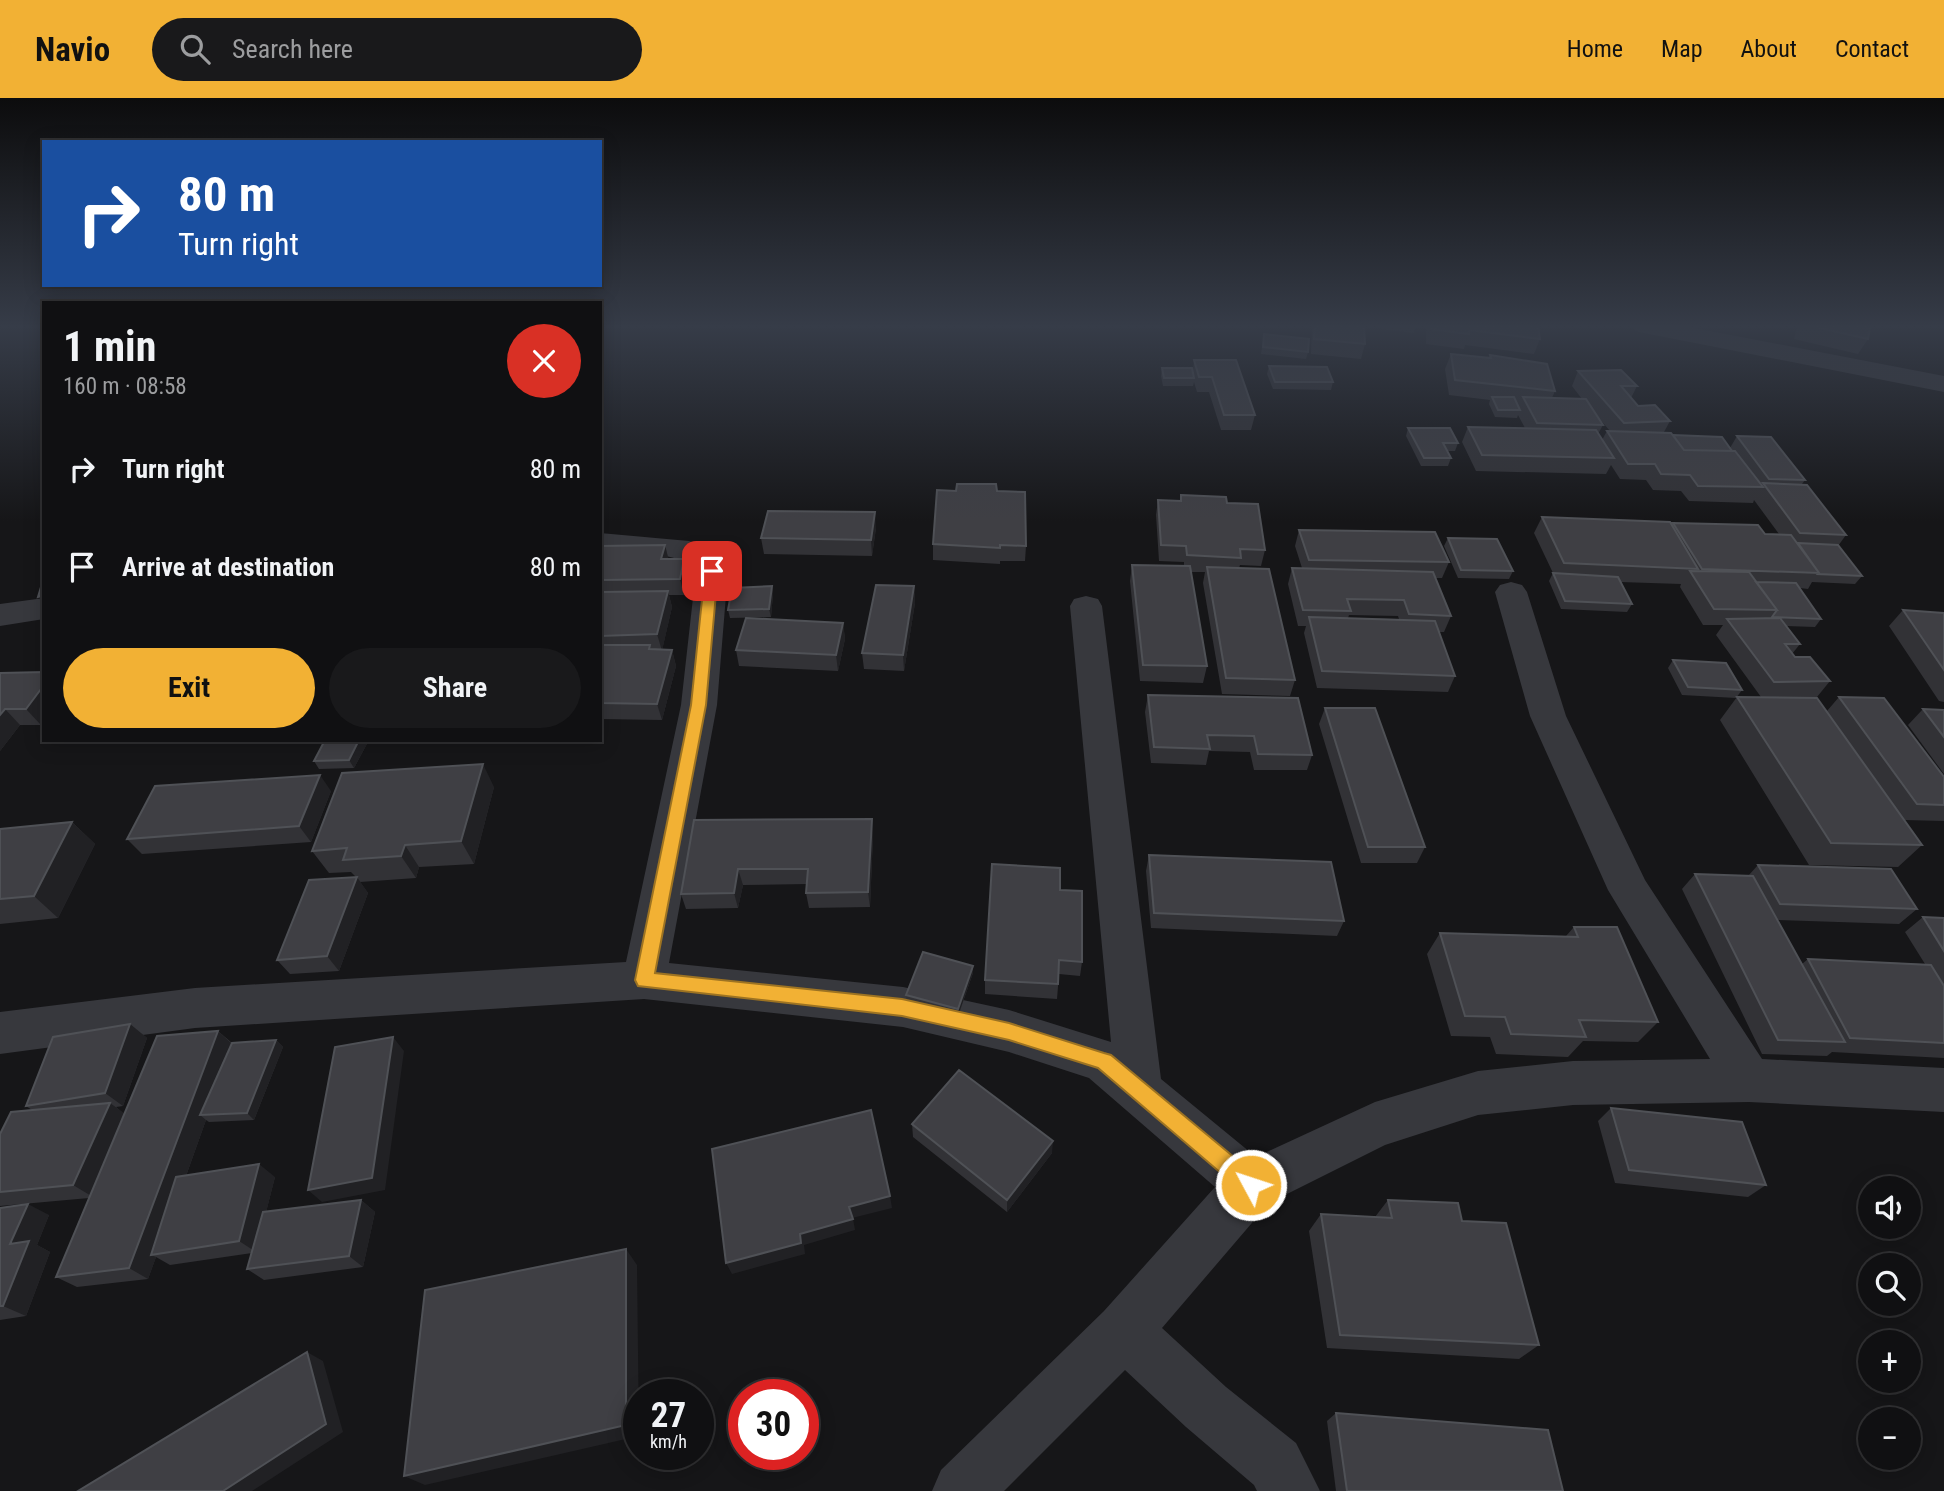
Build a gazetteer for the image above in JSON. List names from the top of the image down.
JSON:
{
  "page": {
    "header": "Navio",
    "search": "Search here",
    "nav": [
      "Home",
      "Map",
      "About",
      "Contact"
    ],
    "turn": ["80 m", "Turn right"],
    "heading": ["1 min", "160 m · 08:58"],
    "list": [
      {
        "name": "Turn right",
        "value": "80 m"
      },
      {
        "name": "Arrive at destination",
        "value": "80 m"
      }
    ],
    "buttons": ["Exit", "Share"],
    "map_buttons": ["+", "−"],
    "speed": "27 km/h",
    "limit": "30"
  }
}
